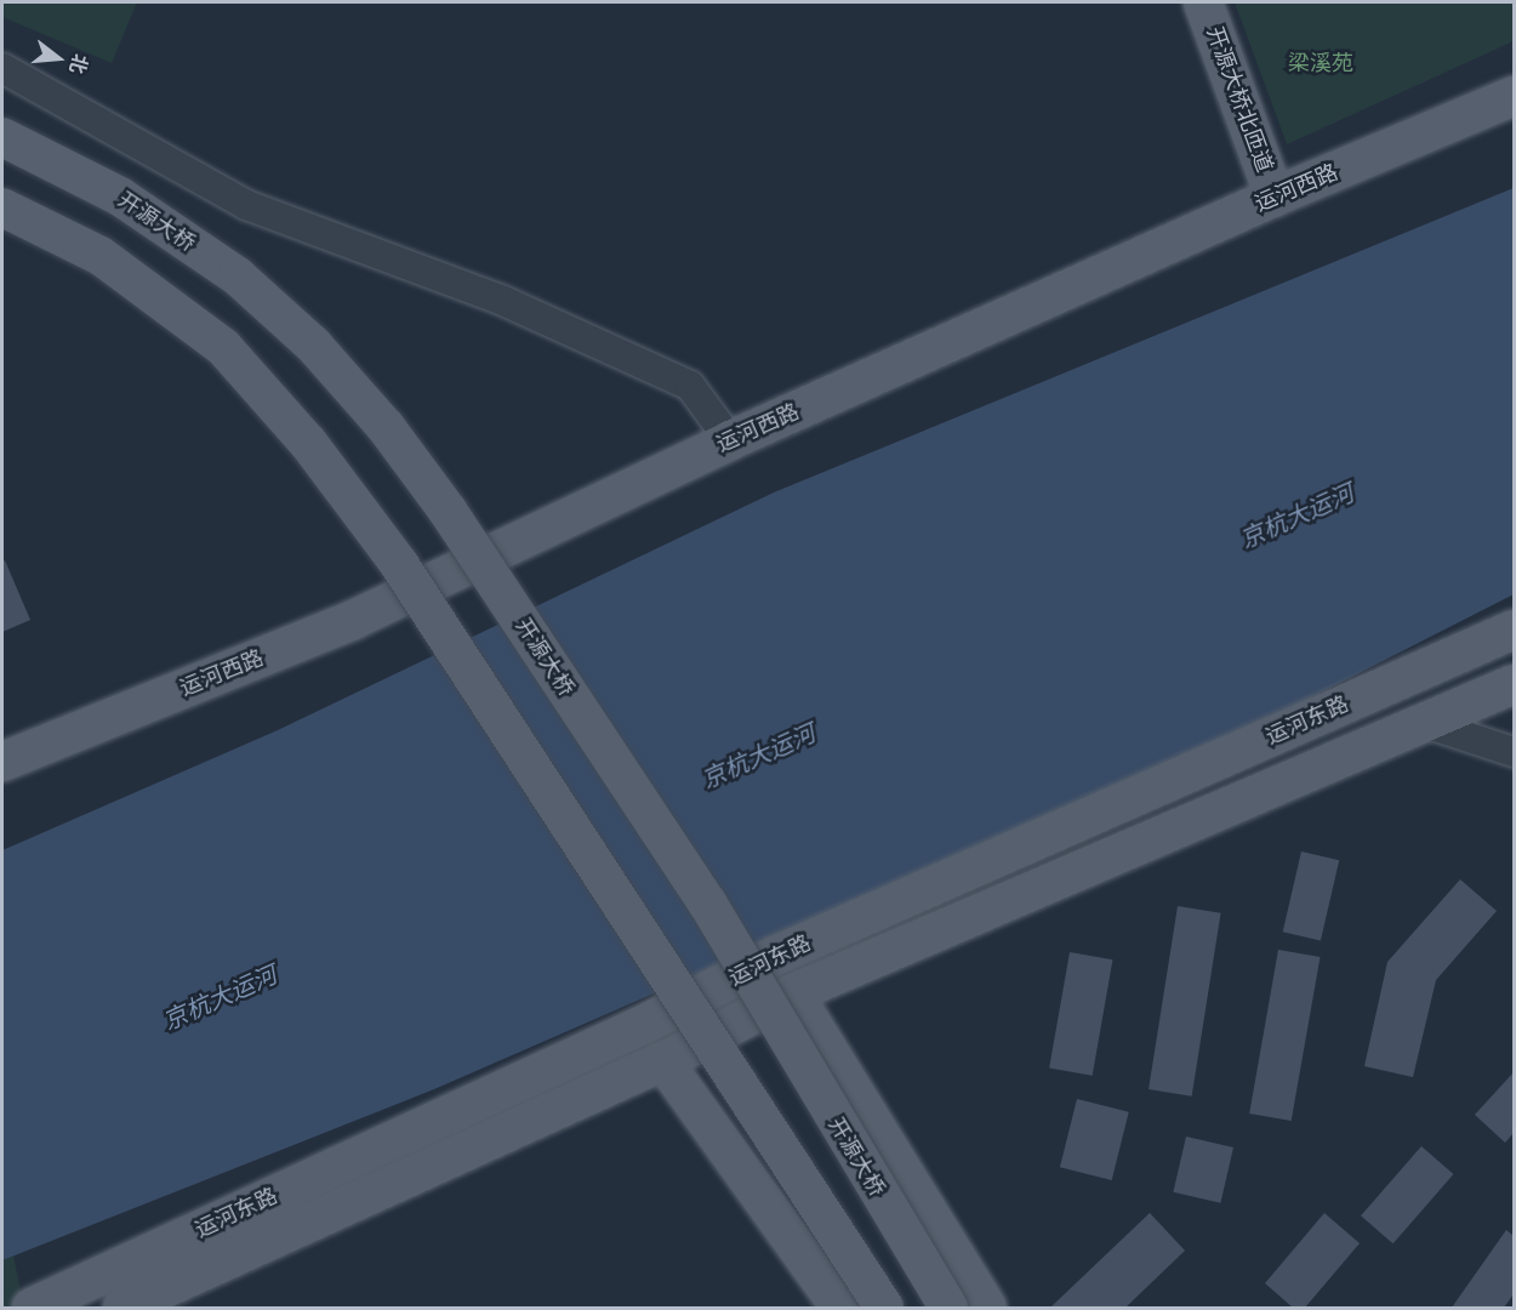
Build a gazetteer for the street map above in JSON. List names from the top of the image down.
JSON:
{
  "streets": {
    "main road": [
      "开源大桥北匝道",
      "运河西路",
      "开源大桥",
      "运河东路"
    ]
  },
  "crossings": [
    ["开源大桥北匝道", "运河西路"]
  ],
  "water": ["京杭大运河"],
  "parks": ["梁溪苑"],
  "north": "right"
}
